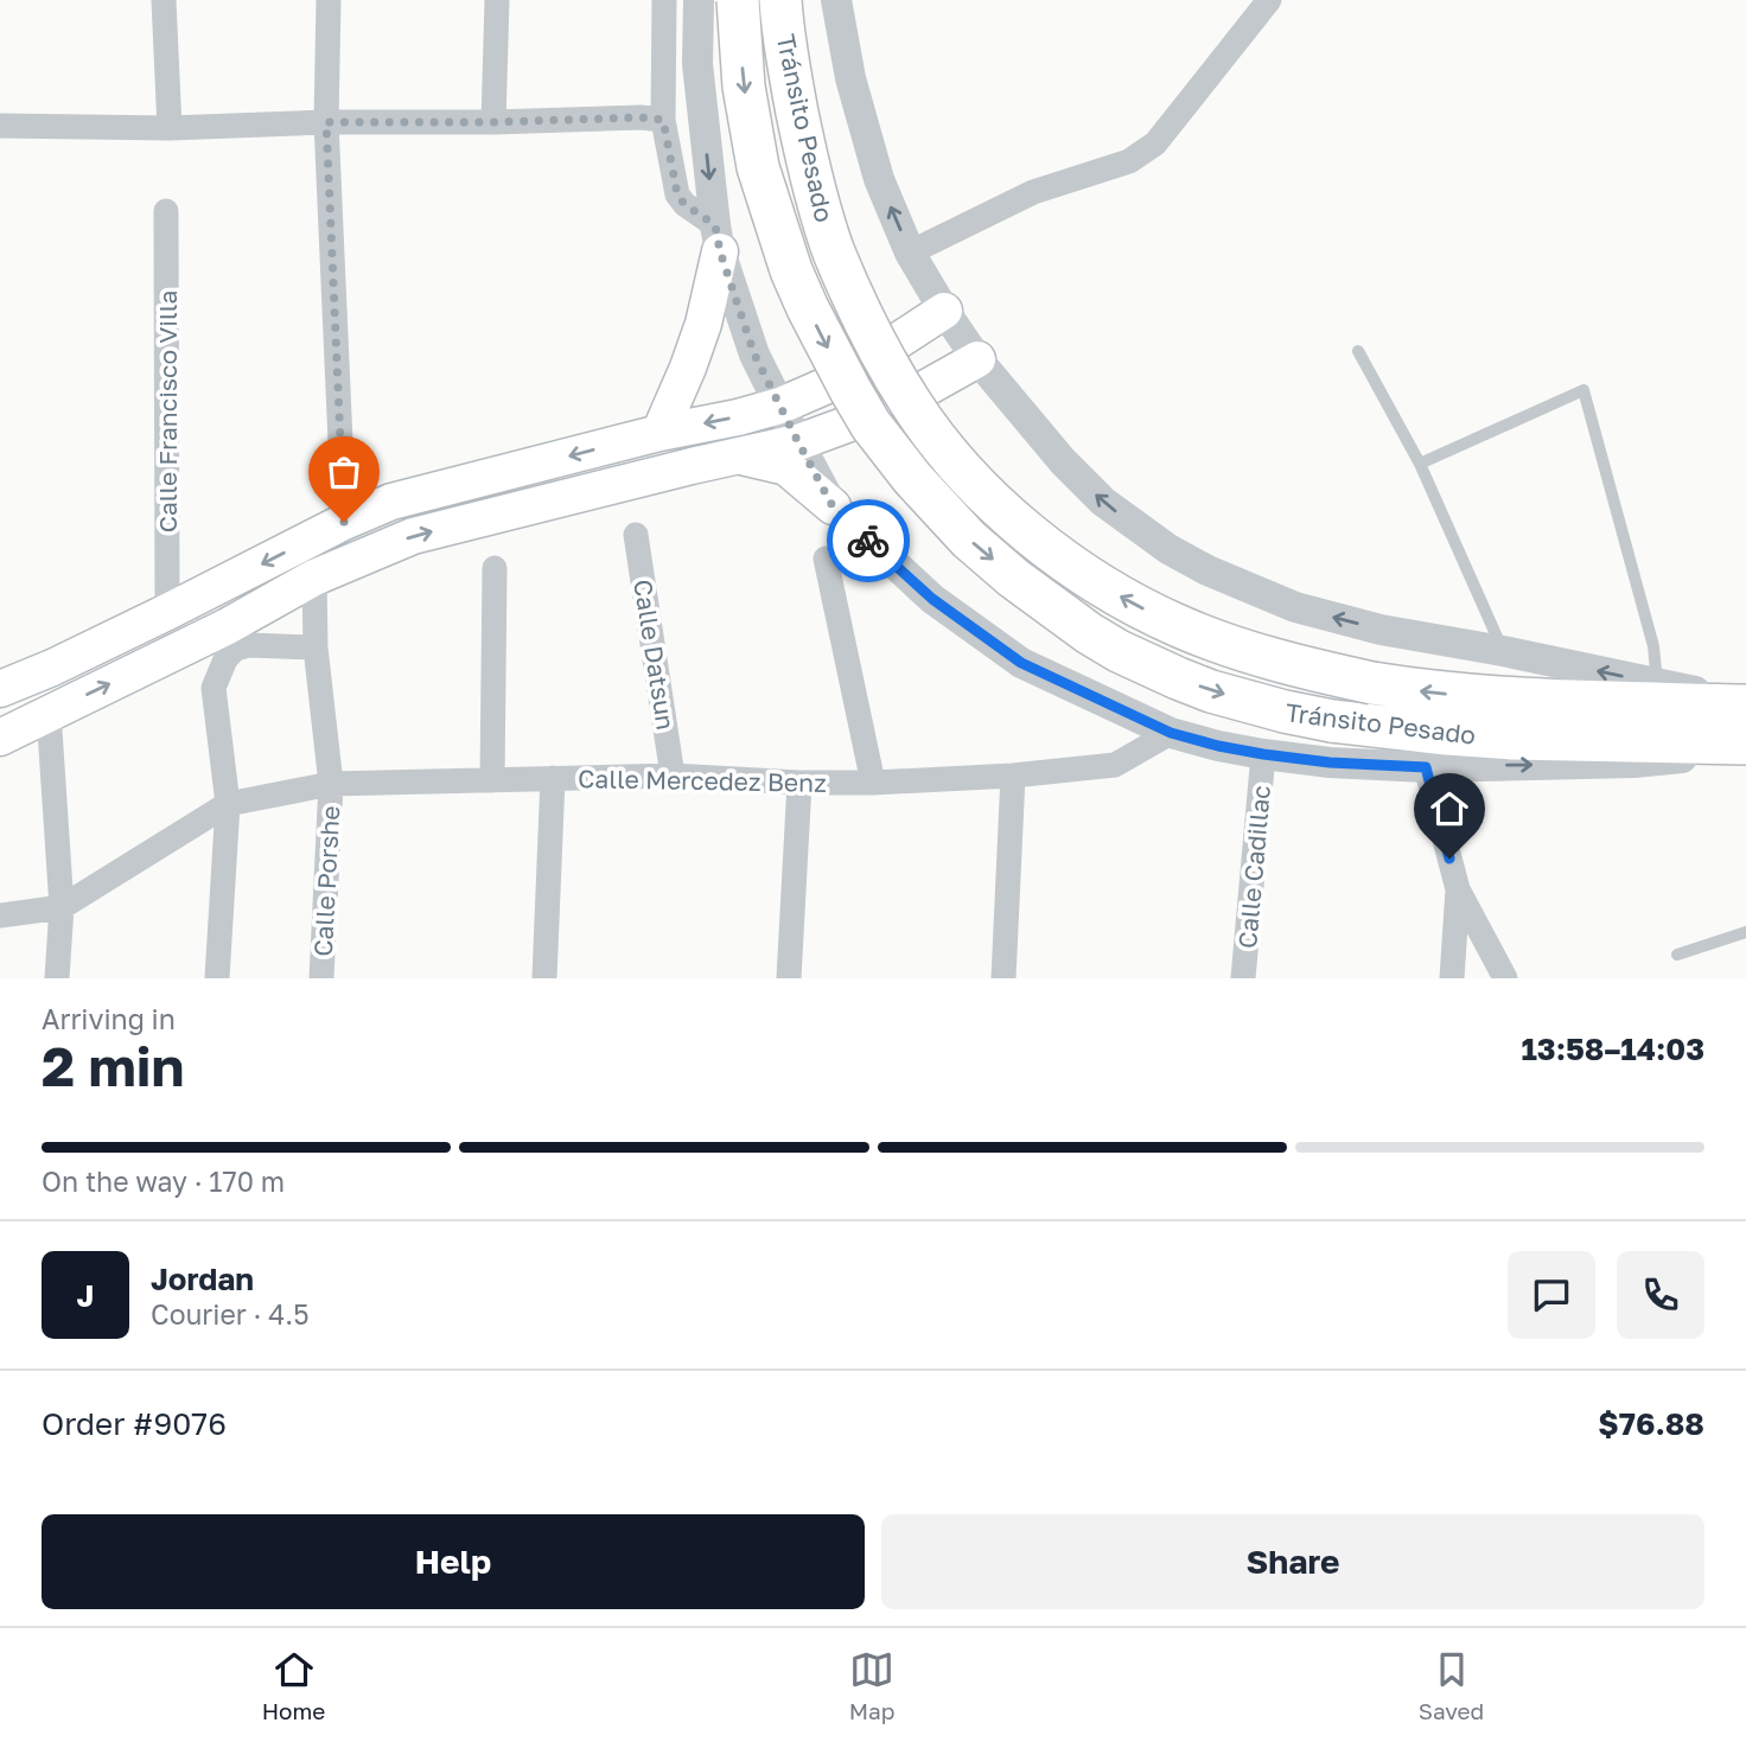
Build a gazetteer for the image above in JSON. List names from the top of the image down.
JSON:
{
  "streets": {
    "main road": ["Tránsito Pesado"],
    "street": [
      "Calle Francisco Villa",
      "Calle Datsun",
      "Calle Mercedez Benz",
      "Calle Cadillac",
      "Calle Porshe"
    ]
  },
  "crossings": [
    ["Calle Datsun", "Calle Mercedez Benz"],
    ["Calle Mercedez Benz", "Calle Porshe"]
  ],
  "page": {
    "heading": ["2 min", "Arriving in", "13:58–14:03"],
    "panel": [
      "Jordan",
      "Courier · 4.5",
      "Order #9076",
      "$76.88"
    ],
    "bar": "On the way · 170 m",
    "round": "J",
    "buttons": ["Help", "Share"],
    "tabs": ["Home", "Map", "Saved"]
  }
}
